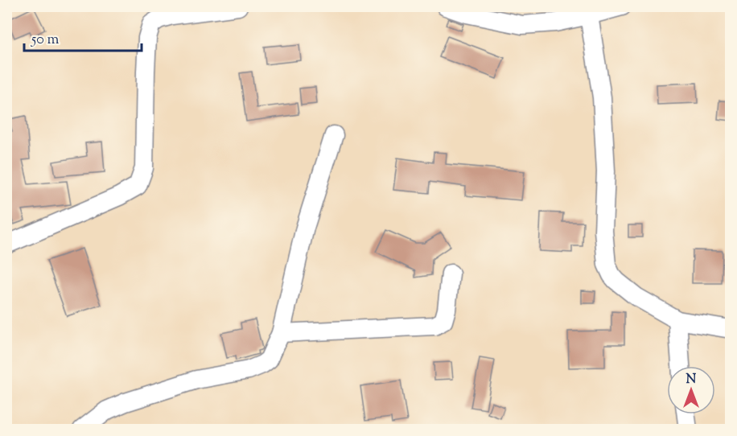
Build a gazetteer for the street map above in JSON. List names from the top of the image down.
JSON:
{
  "scale_bar": "50 m",
  "north": "top"
}
